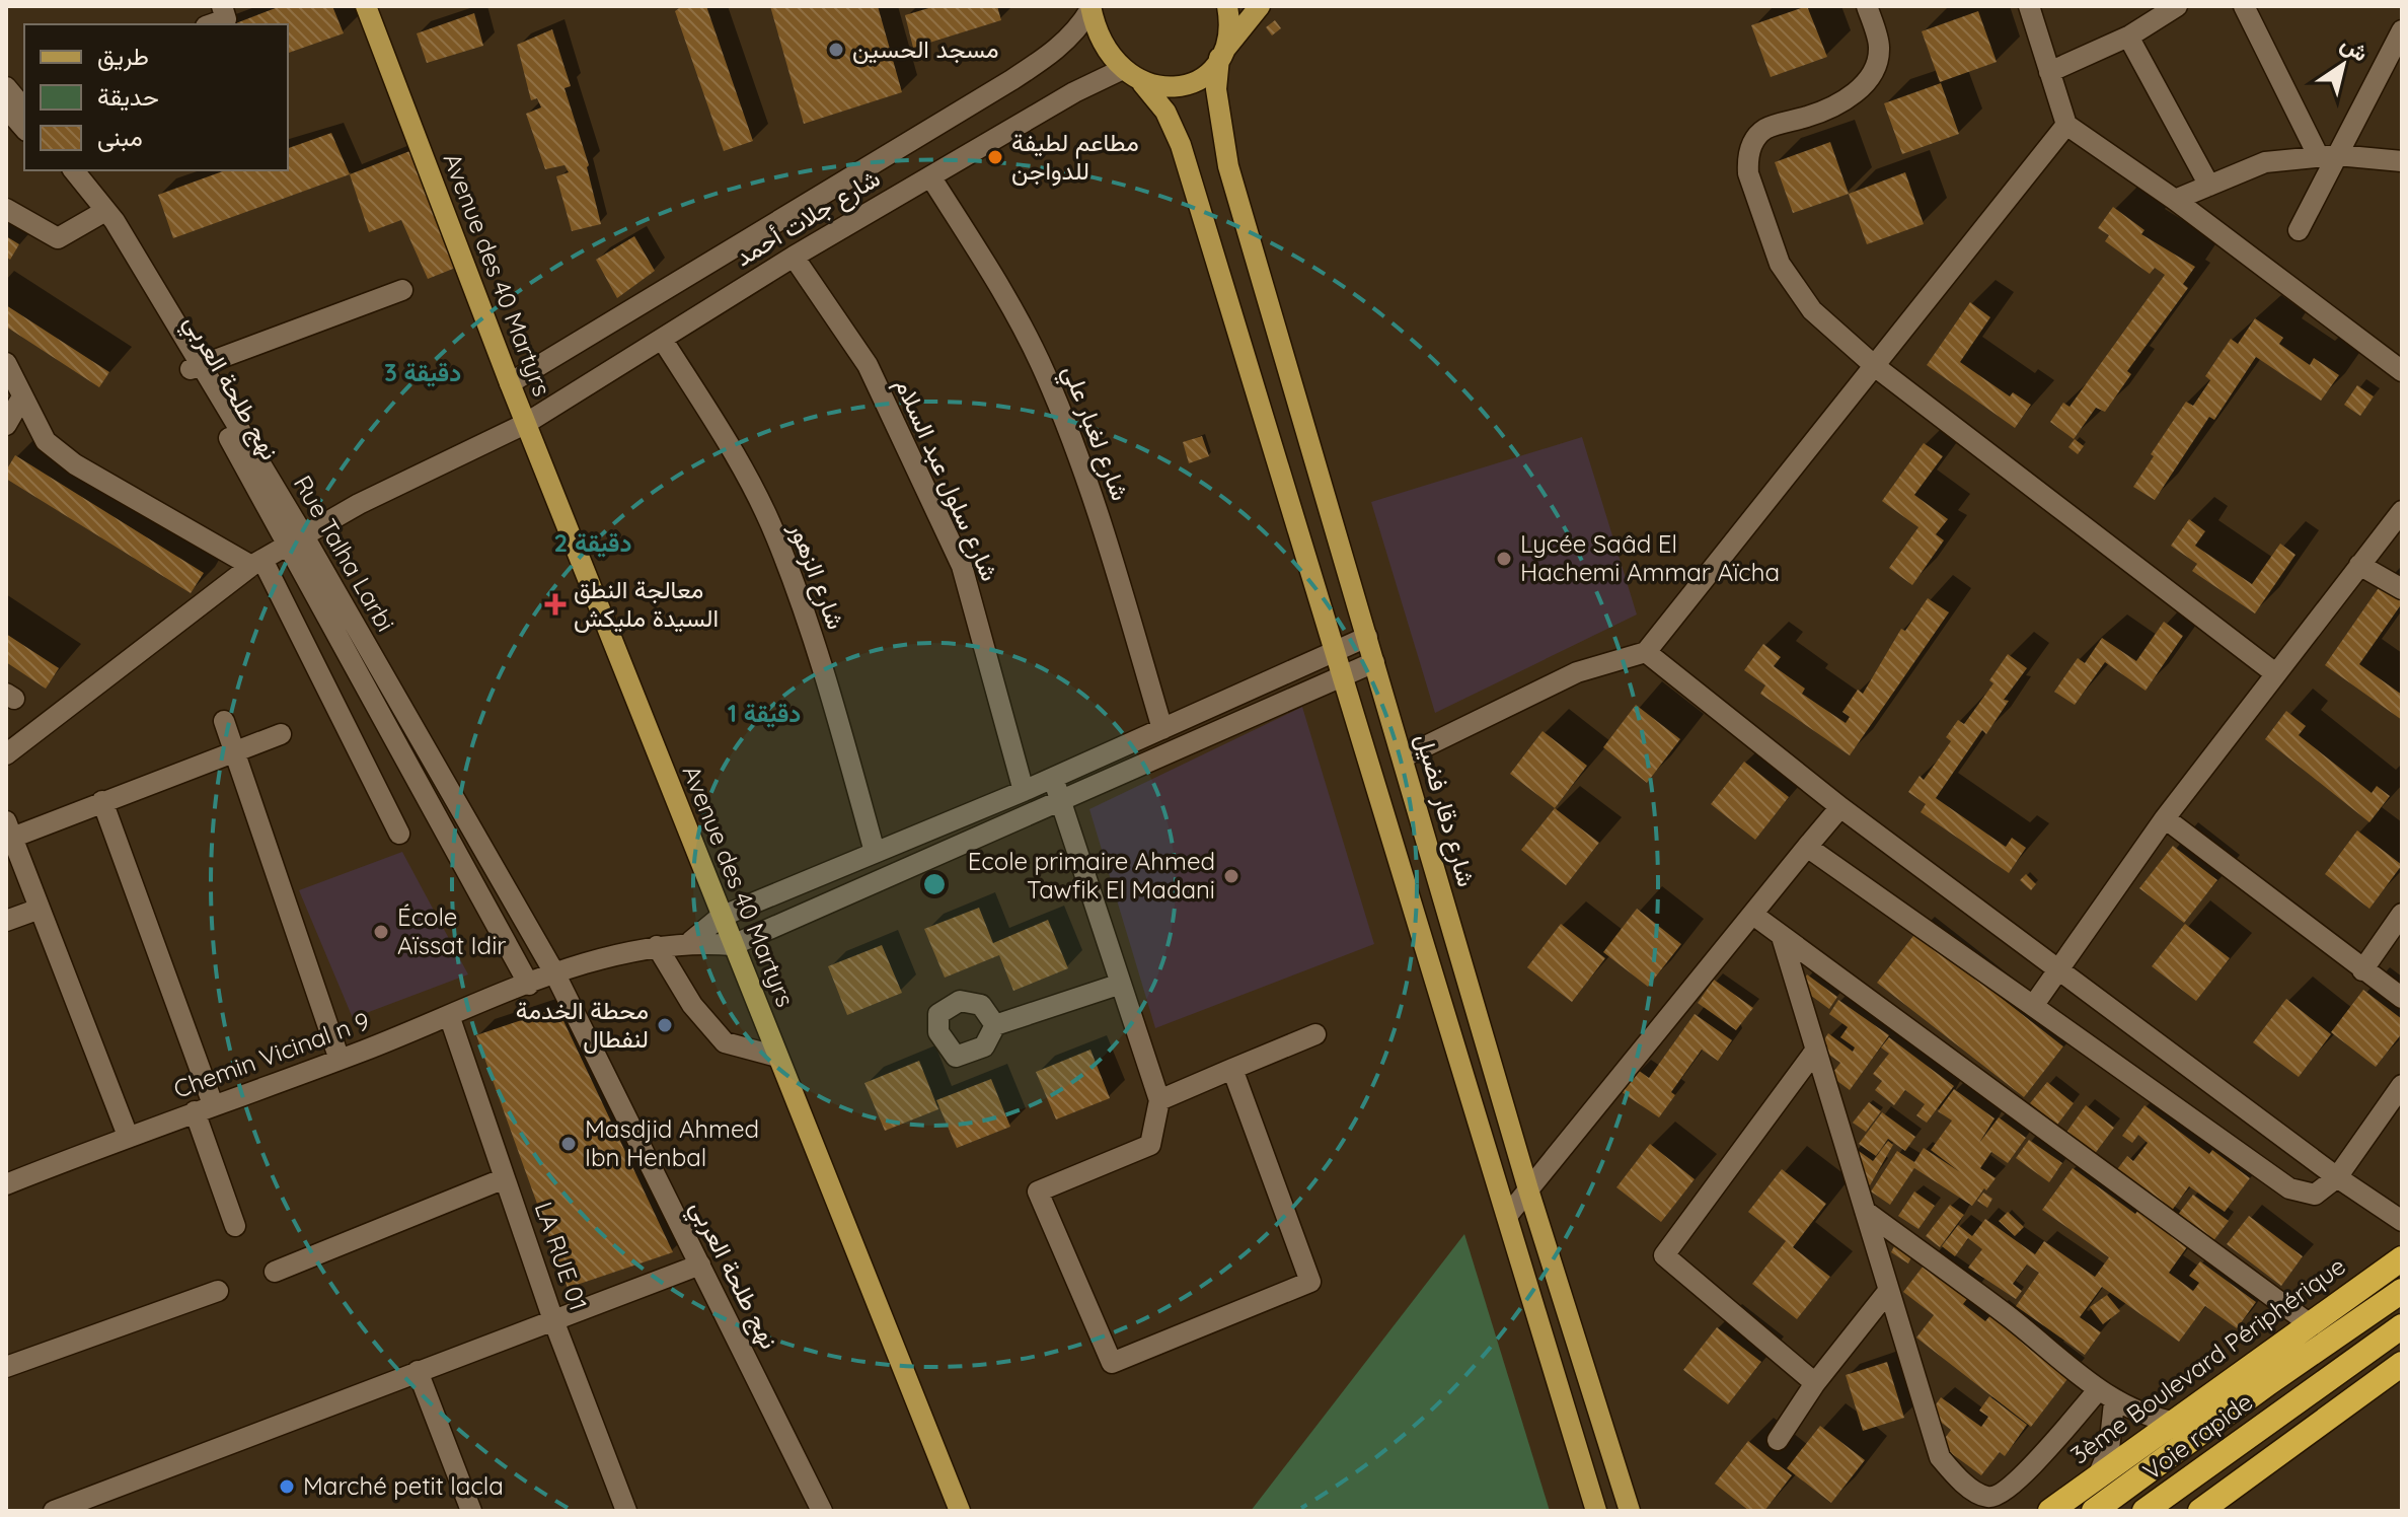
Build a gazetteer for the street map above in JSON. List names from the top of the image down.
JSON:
{
  "streets": {
    "highway": ["3ème Boulevard Périphérique", "Voie rapide"],
    "main road": ["Avenue des 40 Martyrs", "شارع دقار فضيل"],
    "street": [
      "شارع جلات أحمد",
      "نهج طلحة العربي",
      "شارع لغبار علي",
      "شارع سلول عبد السلام",
      "Rue Talha Larbi",
      "شارع الزهور",
      "Chemin Vicinal n 9",
      "LA RUE 01"
    ]
  },
  "crossings": [
    ["شارع جلات أحمد", "Avenue des 40 Martyrs"],
    ["شارع جلات أحمد", "شارع لغبار علي"],
    ["شارع جلات أحمد", "شارع سلول عبد السلام"],
    ["شارع جلات أحمد", "Rue Talha Larbi"],
    ["شارع جلات أحمد", "شارع الزهور"],
    ["Avenue des 40 Martyrs", "Chemin Vicinal n 9"],
    ["نهج طلحة العربي", "Rue Talha Larbi"],
    ["نهج طلحة العربي", "Chemin Vicinal n 9"],
    ["Rue Talha Larbi", "Chemin Vicinal n 9"],
    ["Chemin Vicinal n 9", "LA RUE 01"]
  ],
  "places": {
    "other": [
      "مسجد الحسين",
      "مطاعم لطيفة للدواجن",
      "Lycée Saâd El Hachemi Ammar Aïcha",
      "Ecole primaire Ahmed Tawfik El Madani",
      "École Aïssat Idir",
      "محطة الخدمة لنفطال",
      "Masdjid Ahmed Ibn Henbal",
      "Marché petit lacla"
    ],
    "health": ["معالجة النطق السيدة مليكش"]
  },
  "legend": ["طريق", "حديقة", "مبنى"],
  "north": "top right",
  "rings": ["3 دقيقة", "2 دقيقة", "1 دقيقة"]
}
